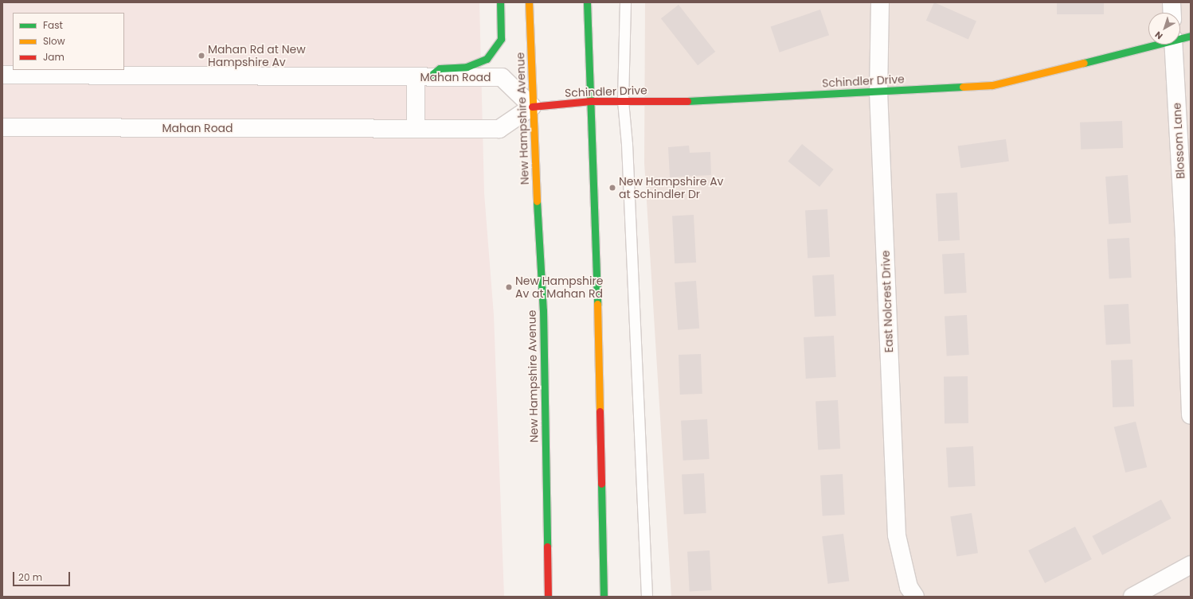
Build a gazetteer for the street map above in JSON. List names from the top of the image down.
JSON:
{
  "streets": {
    "main road": ["Schindler Drive", "New Hampshire Avenue"],
    "street": ["Mahan Road", "Blossom Lane", "East Nolcrest Drive"]
  },
  "crossings": [
    ["Mahan Road", "Schindler Drive"],
    ["Mahan Road", "New Hampshire Avenue"],
    ["Schindler Drive", "New Hampshire Avenue"],
    ["Schindler Drive", "East Nolcrest Drive"]
  ],
  "places": ["Mahan Rd at New Hampshire Av", "New Hampshire Av at Schindler Dr", "New Hampshire Av at Mahan Rd"],
  "legend": ["Fast", "Slow", "Jam"],
  "scale_bar": "20 m",
  "north": "bottom left"
}
